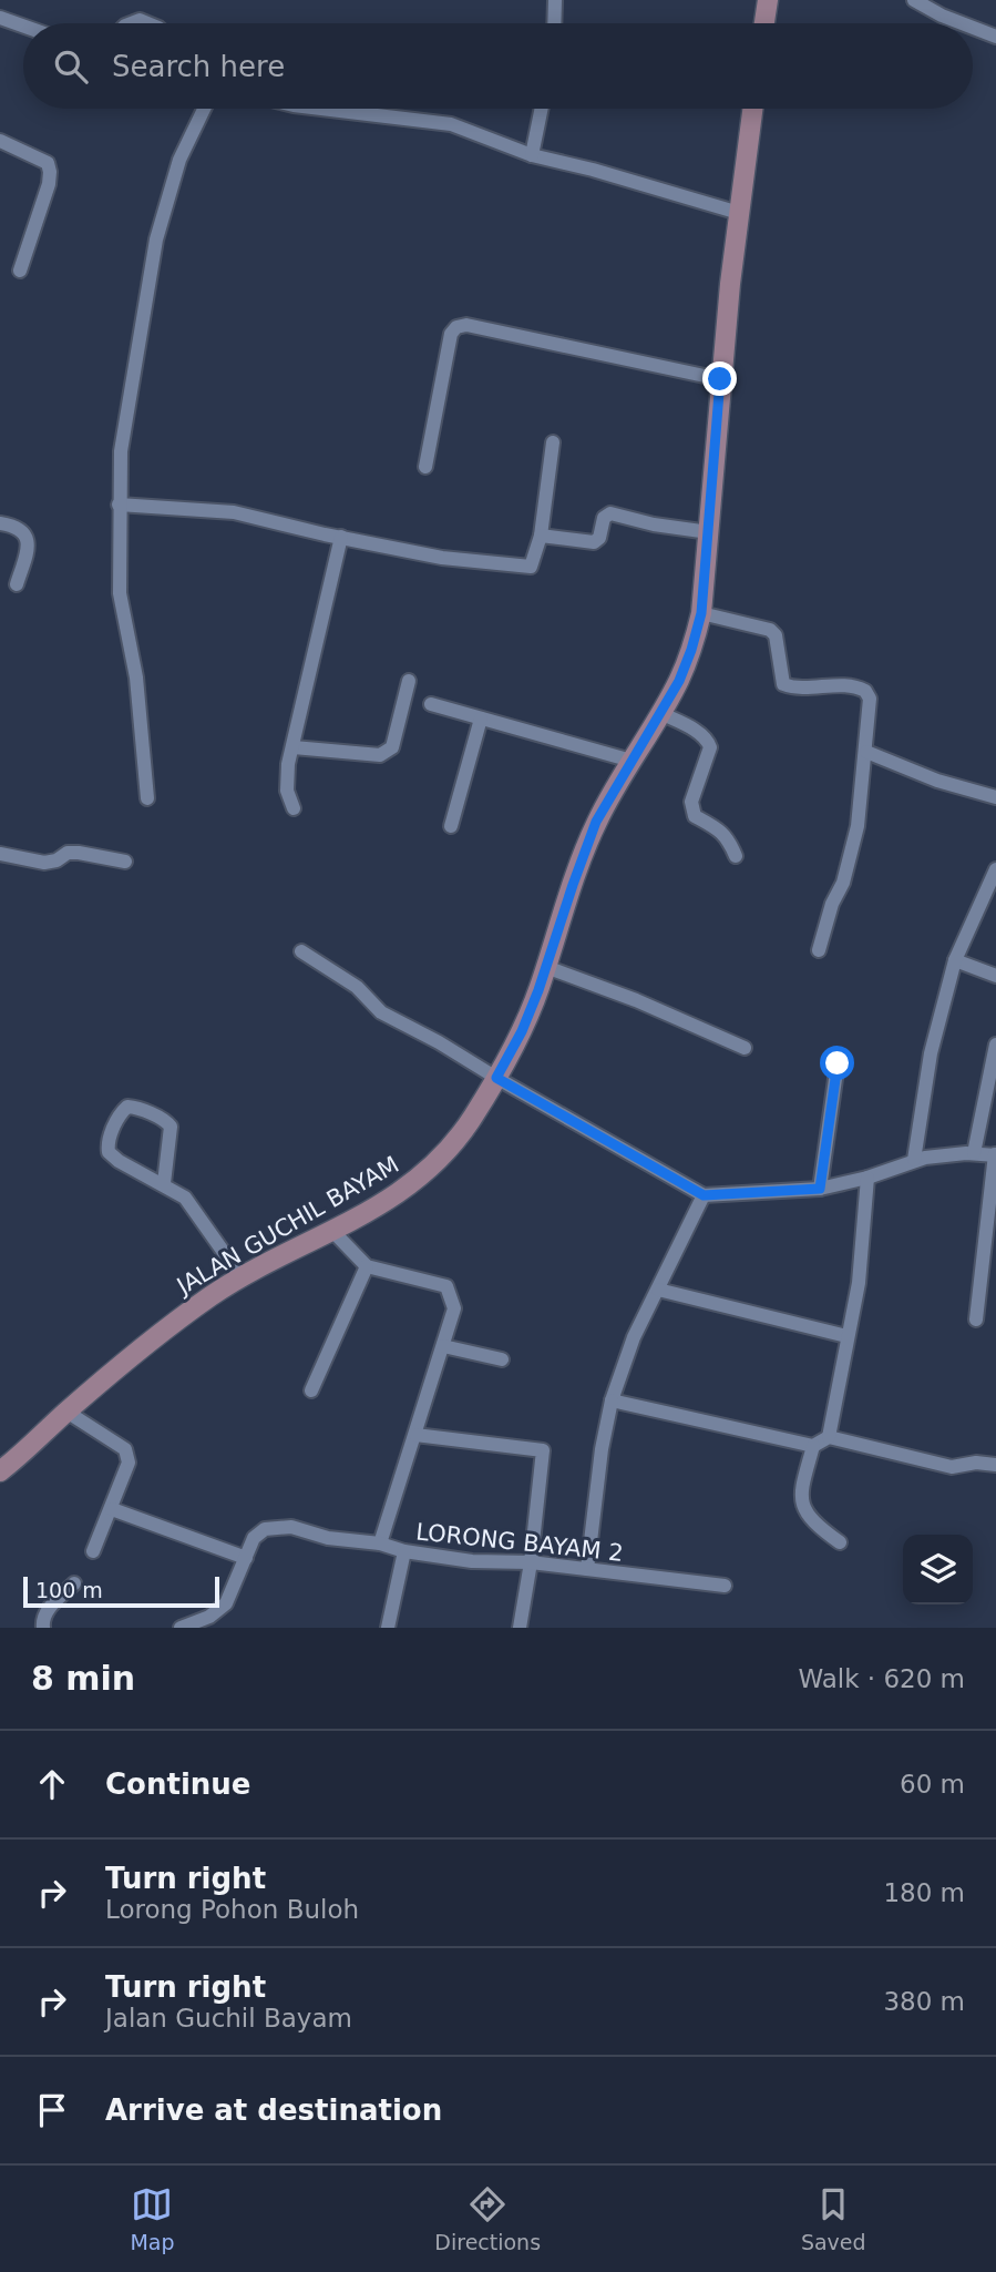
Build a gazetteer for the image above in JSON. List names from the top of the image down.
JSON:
{
  "streets": {
    "main road": ["JALAN GUCHIL BAYAM"],
    "street": ["LORONG BAYAM 2"]
  },
  "scale_bar": "100 m",
  "page": {
    "search": "Search here",
    "scale": "100 m",
    "heading": ["8 min", "Walk · 620 m"],
    "list": [
      ["Continue", "60 m"],
      ["Turn right", "Lorong Pohon Buloh", "180 m"],
      ["Turn right", "Jalan Guchil Bayam", "380 m"],
      "Arrive at destination"
    ],
    "nav": ["Map", "Directions", "Saved"]
  }
}
